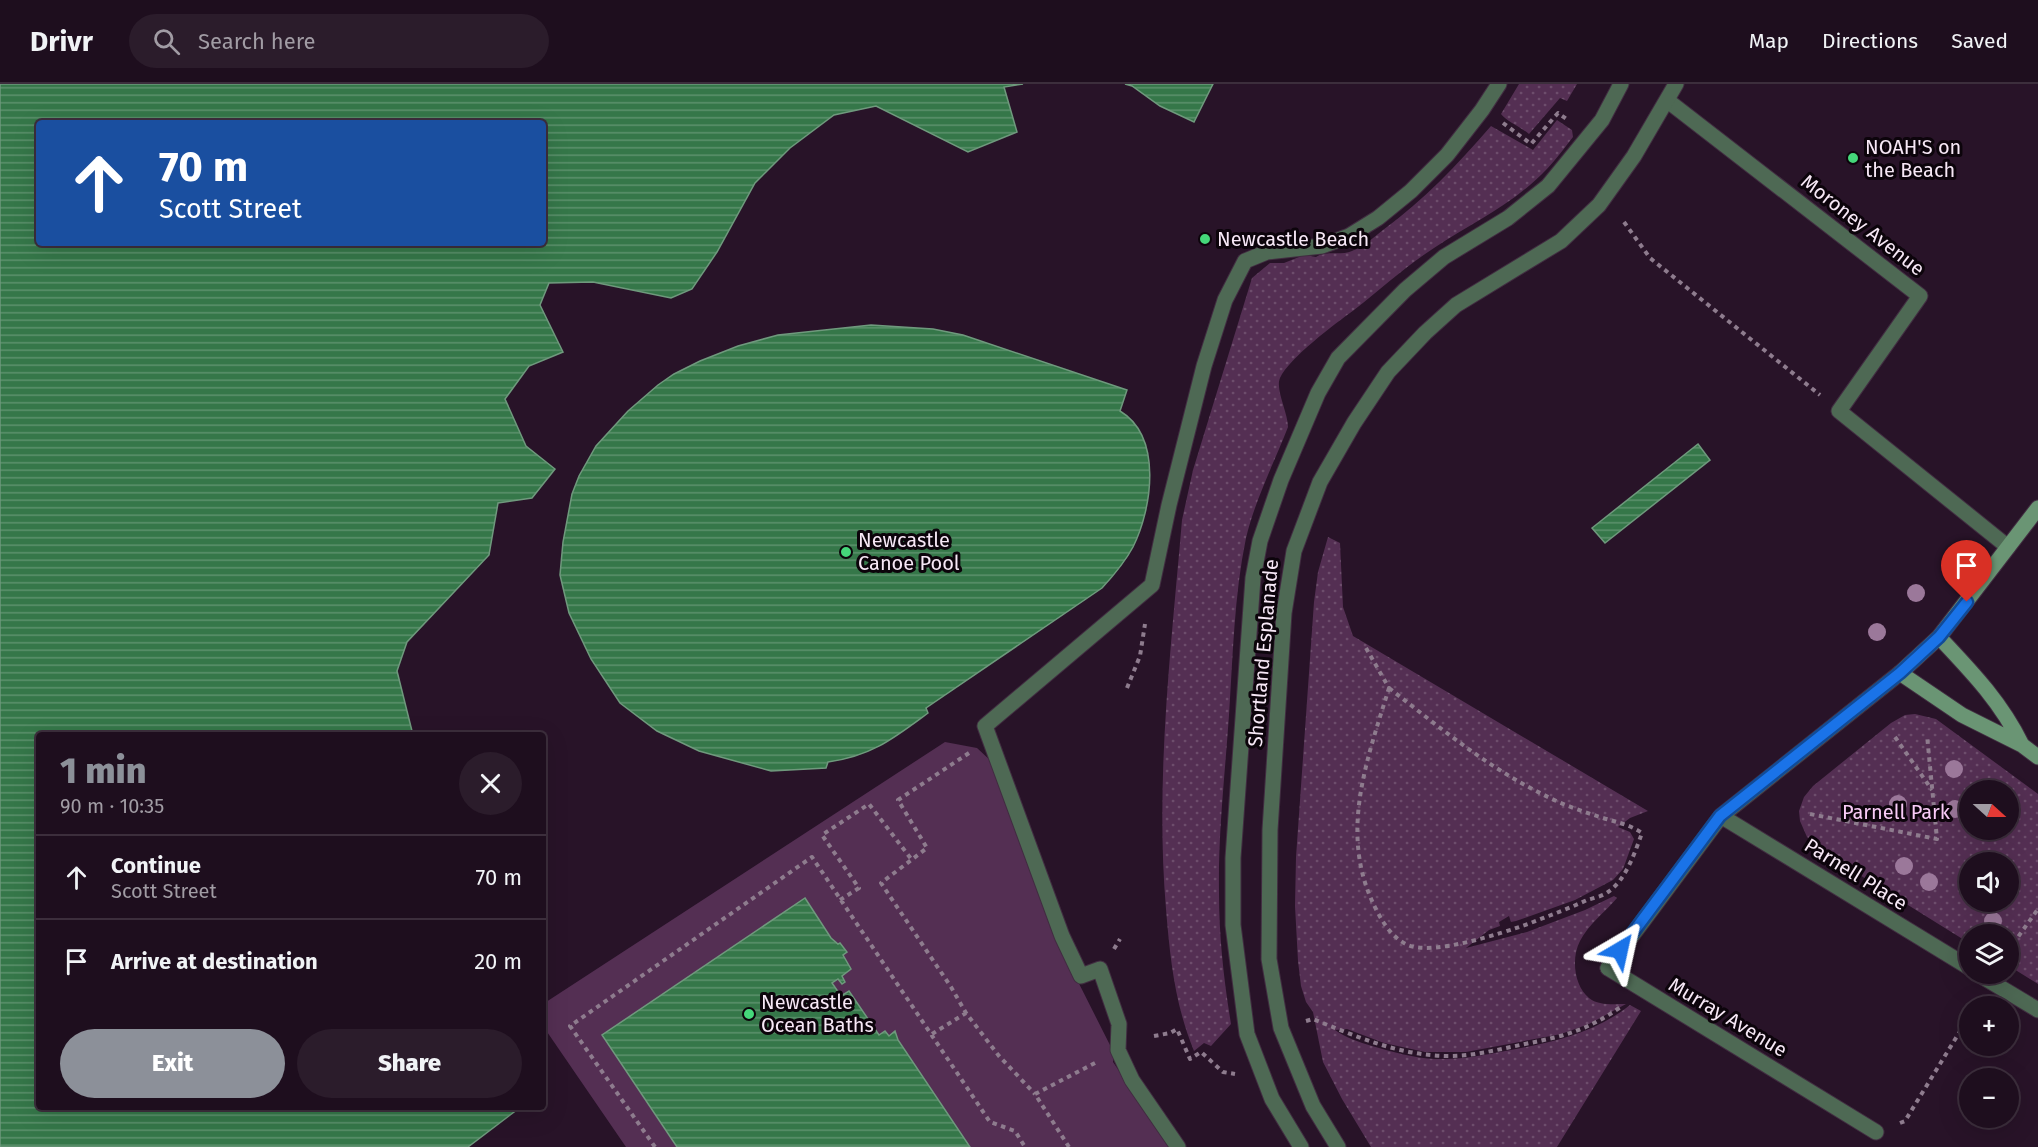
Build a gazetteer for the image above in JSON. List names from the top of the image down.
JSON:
{
  "streets": {
    "street": [
      "Moroney Avenue",
      "Shortland Esplanade",
      "Parnell Place",
      "Murray Avenue"
    ]
  },
  "crossings": [
    ["Moroney Avenue", "Shortland Esplanade"],
    ["Parnell Place", "Murray Avenue"]
  ],
  "parks": ["Parnell Park"],
  "places": [
    "NOAH'S on the Beach",
    "Newcastle Beach",
    "Newcastle Canoe Pool",
    "Newcastle Ocean Baths"
  ],
  "north": "right",
  "page": {
    "header": "Drivr",
    "search": "Search here",
    "nav": ["Map", "Directions", "Saved"],
    "turn": ["70 m", "Scott Street"],
    "heading": ["1 min", "90 m · 10:35"],
    "map_buttons": ["+", "−"],
    "list": [
      {
        "name": "Continue",
        "note": "Scott Street",
        "value": "70 m"
      },
      {
        "name": "Arrive at destination",
        "value": "20 m"
      }
    ],
    "buttons": ["Exit", "Share"]
  }
}
